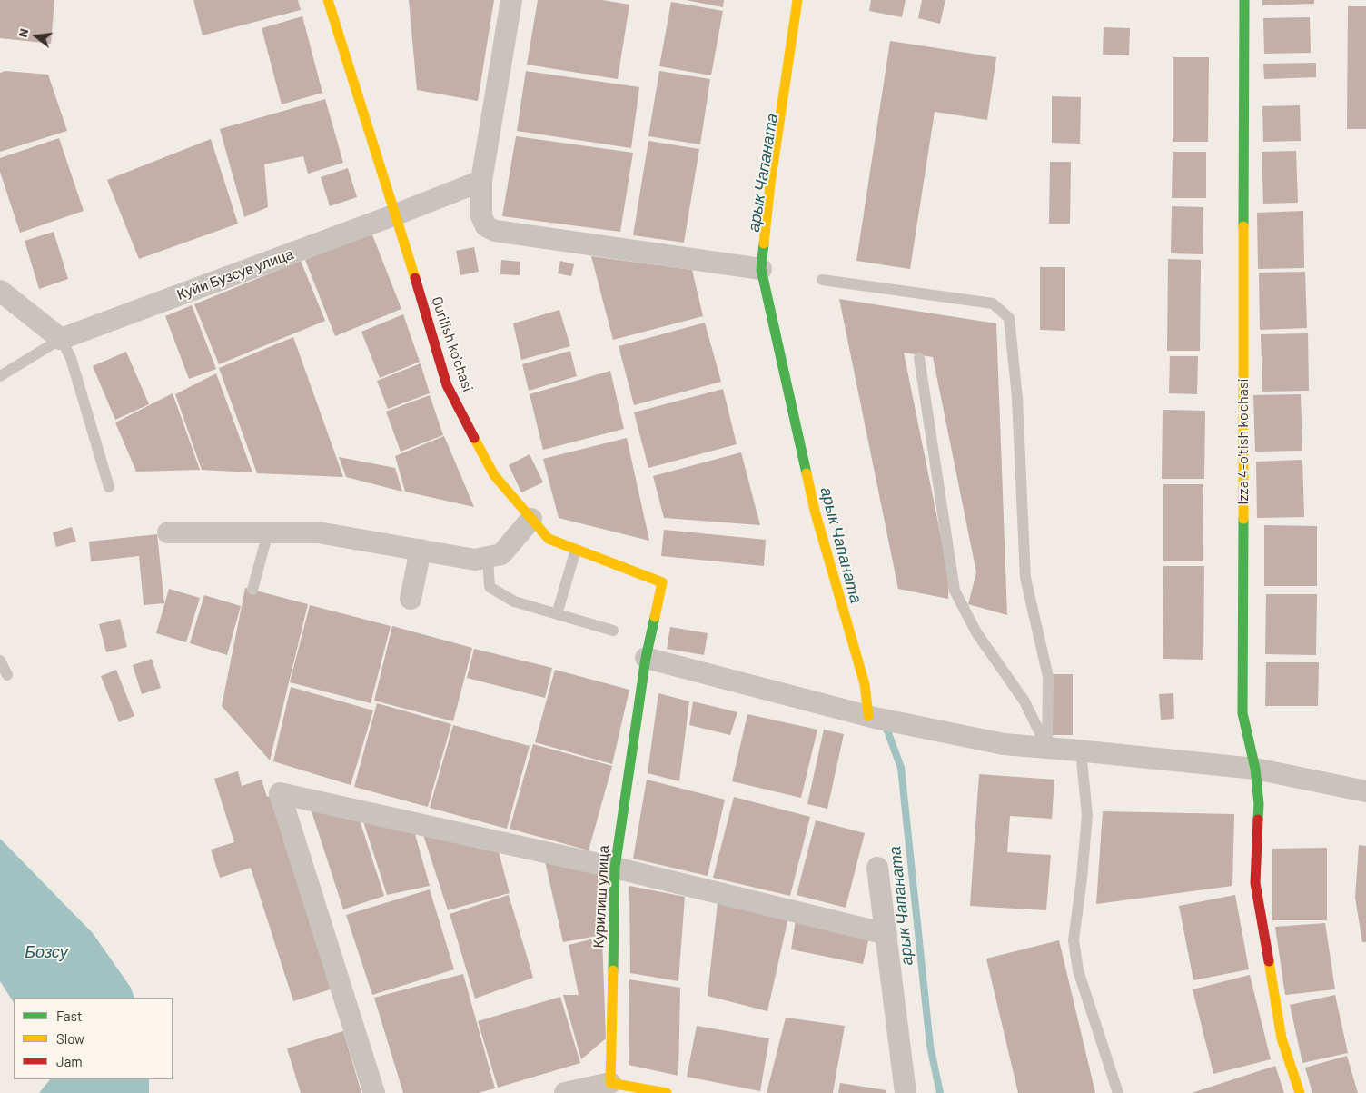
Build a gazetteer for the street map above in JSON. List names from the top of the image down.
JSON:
{
  "streets": {
    "street": [
      "Куйи Бузсув улица",
      "Qurilish ko'chasi",
      "Izza 4-o'tish ko'chasi",
      "Курилиш улица"
    ]
  },
  "crossings": [
    ["Куйи Бузсув улица", "Qurilish ko'chasi"],
    ["Qurilish ko'chasi", "Курилиш улица"]
  ],
  "water": ["арык Чапаната", "Бозсу"],
  "legend": ["Fast", "Slow", "Jam"],
  "north": "left"
}
